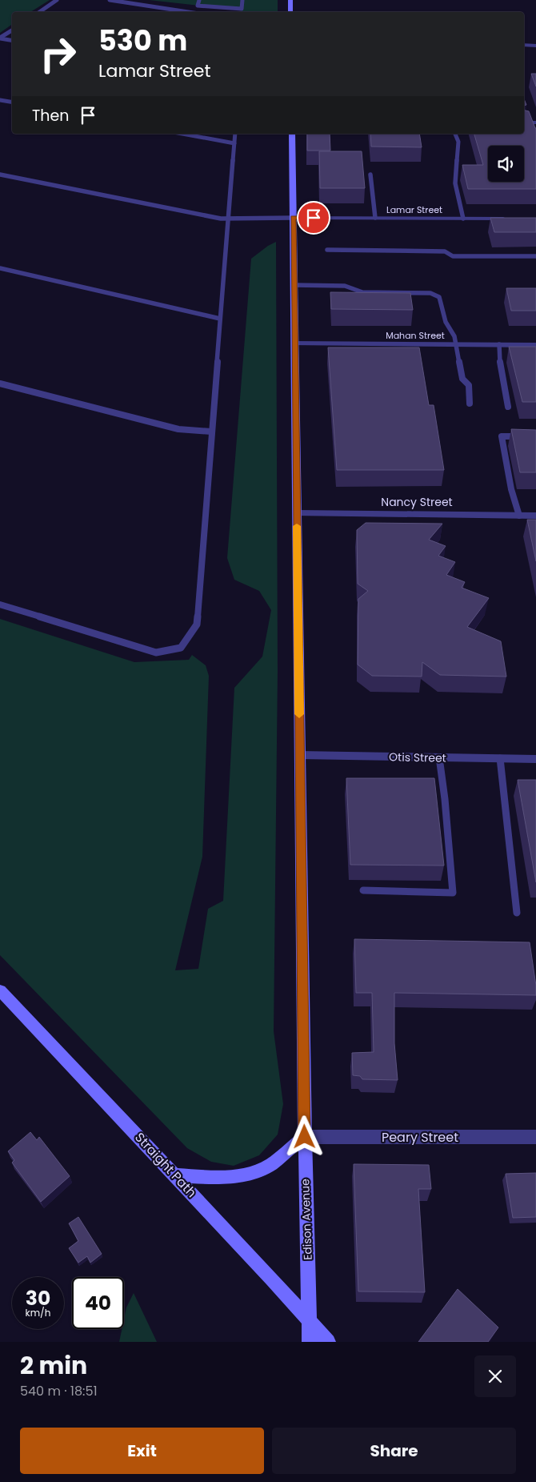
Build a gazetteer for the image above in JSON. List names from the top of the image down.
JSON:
{
  "streets": {
    "street": [
      "Lamar Street",
      "Mahan Street",
      "Nancy Street",
      "Otis Street",
      "Peary Street",
      "Straight Path",
      "Edison Avenue"
    ]
  },
  "crossings": [
    ["Lamar Street", "Edison Avenue"],
    ["Mahan Street", "Edison Avenue"],
    ["Nancy Street", "Edison Avenue"],
    ["Otis Street", "Edison Avenue"],
    ["Peary Street", "Edison Avenue"],
    ["Straight Path", "Edison Avenue"]
  ],
  "page": {
    "turn": ["530 m", "Lamar Street"],
    "then": "Then",
    "speed": "30 km/h",
    "limit": "40",
    "heading": ["2 min", "540 m · 18:51"],
    "buttons": ["Exit", "Share"]
  }
}
